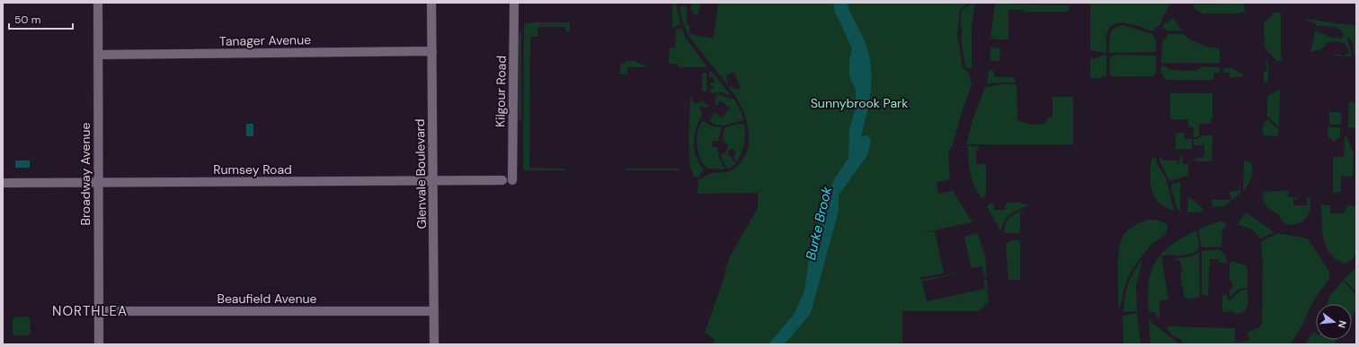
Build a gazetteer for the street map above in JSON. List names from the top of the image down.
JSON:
{
  "streets": {
    "street": [
      "Tanager Avenue",
      "Kilgour Road",
      "Rumsey Road",
      "Broadway Avenue",
      "Glenvale Boulevard",
      "Beaufield Avenue"
    ]
  },
  "crossings": [
    ["Tanager Avenue", "Broadway Avenue"],
    ["Tanager Avenue", "Glenvale Boulevard"],
    ["Rumsey Road", "Broadway Avenue"],
    ["Rumsey Road", "Glenvale Boulevard"],
    ["Broadway Avenue", "Beaufield Avenue"],
    ["Glenvale Boulevard", "Beaufield Avenue"]
  ],
  "districts": ["NORTHLEA"],
  "water": ["Burke Brook"],
  "parks": ["Sunnybrook Park"],
  "scale_bar": "50 m",
  "north": "right"
}
